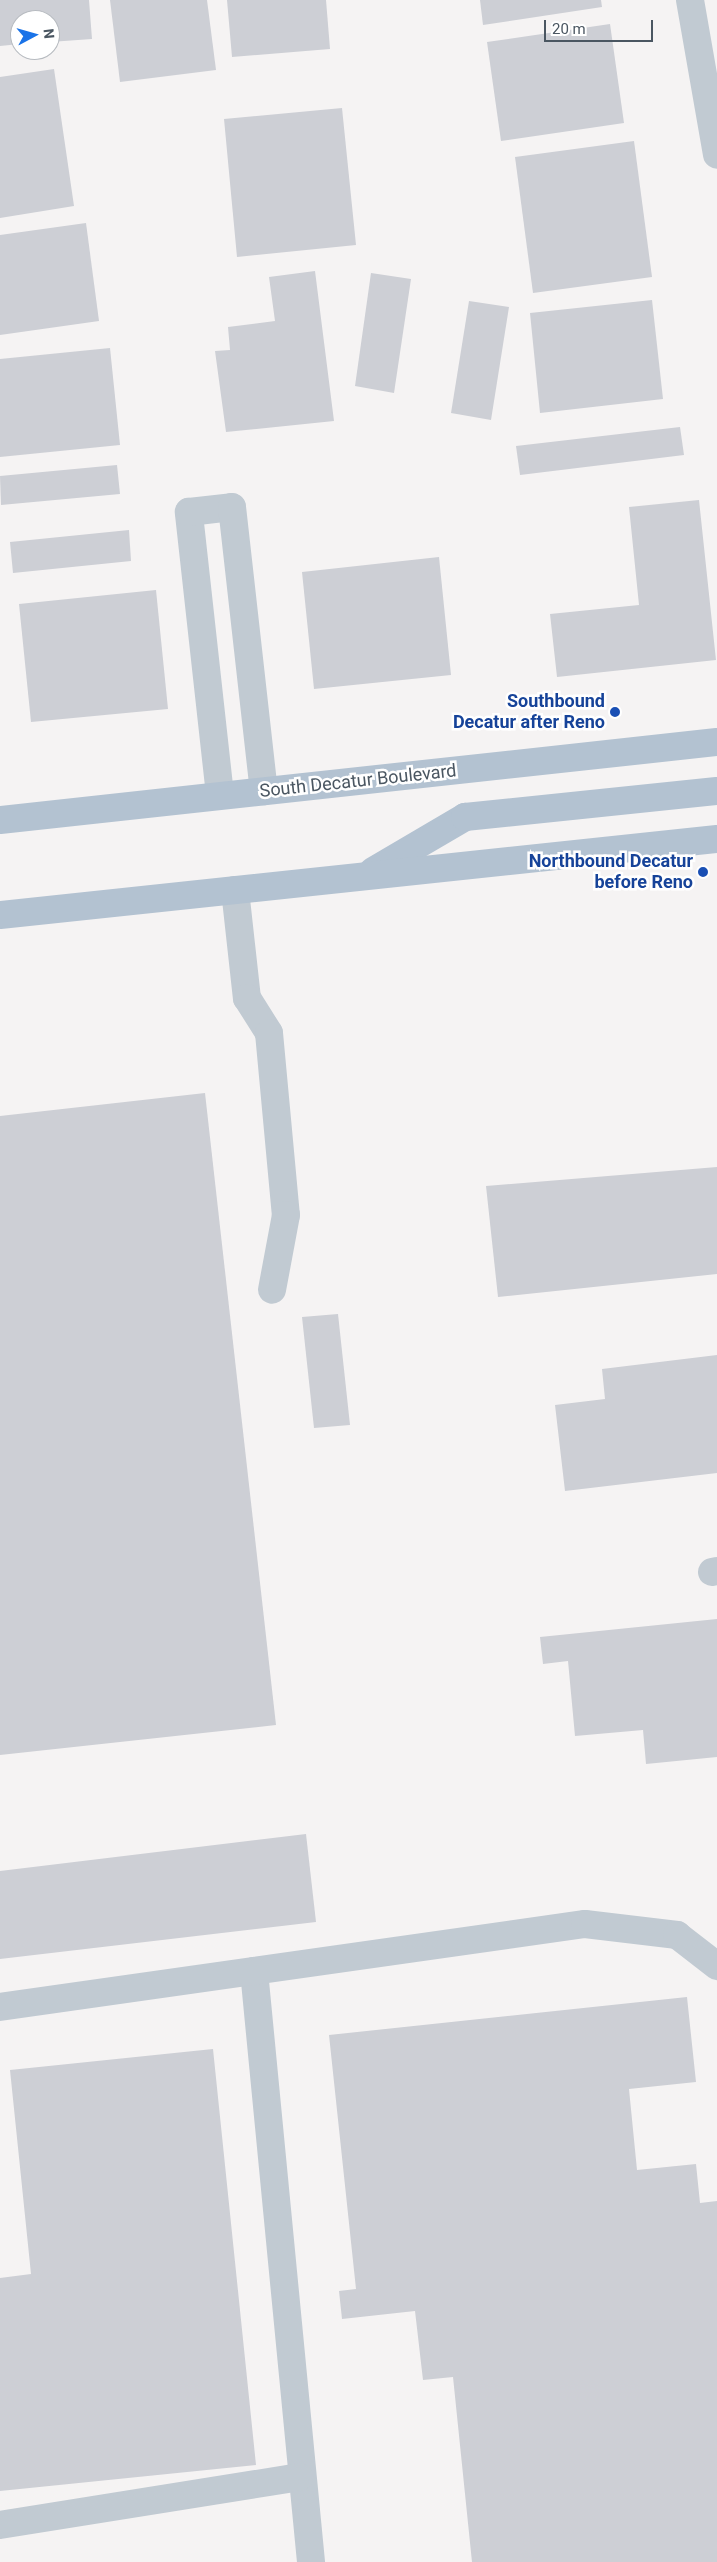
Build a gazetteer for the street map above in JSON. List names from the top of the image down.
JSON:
{
  "streets": {
    "main road": ["South Decatur Boulevard"]
  },
  "places": ["Southbound Decatur after Reno", "Northbound Decatur before Reno"],
  "scale_bar": "20 m",
  "north": "right"
}
